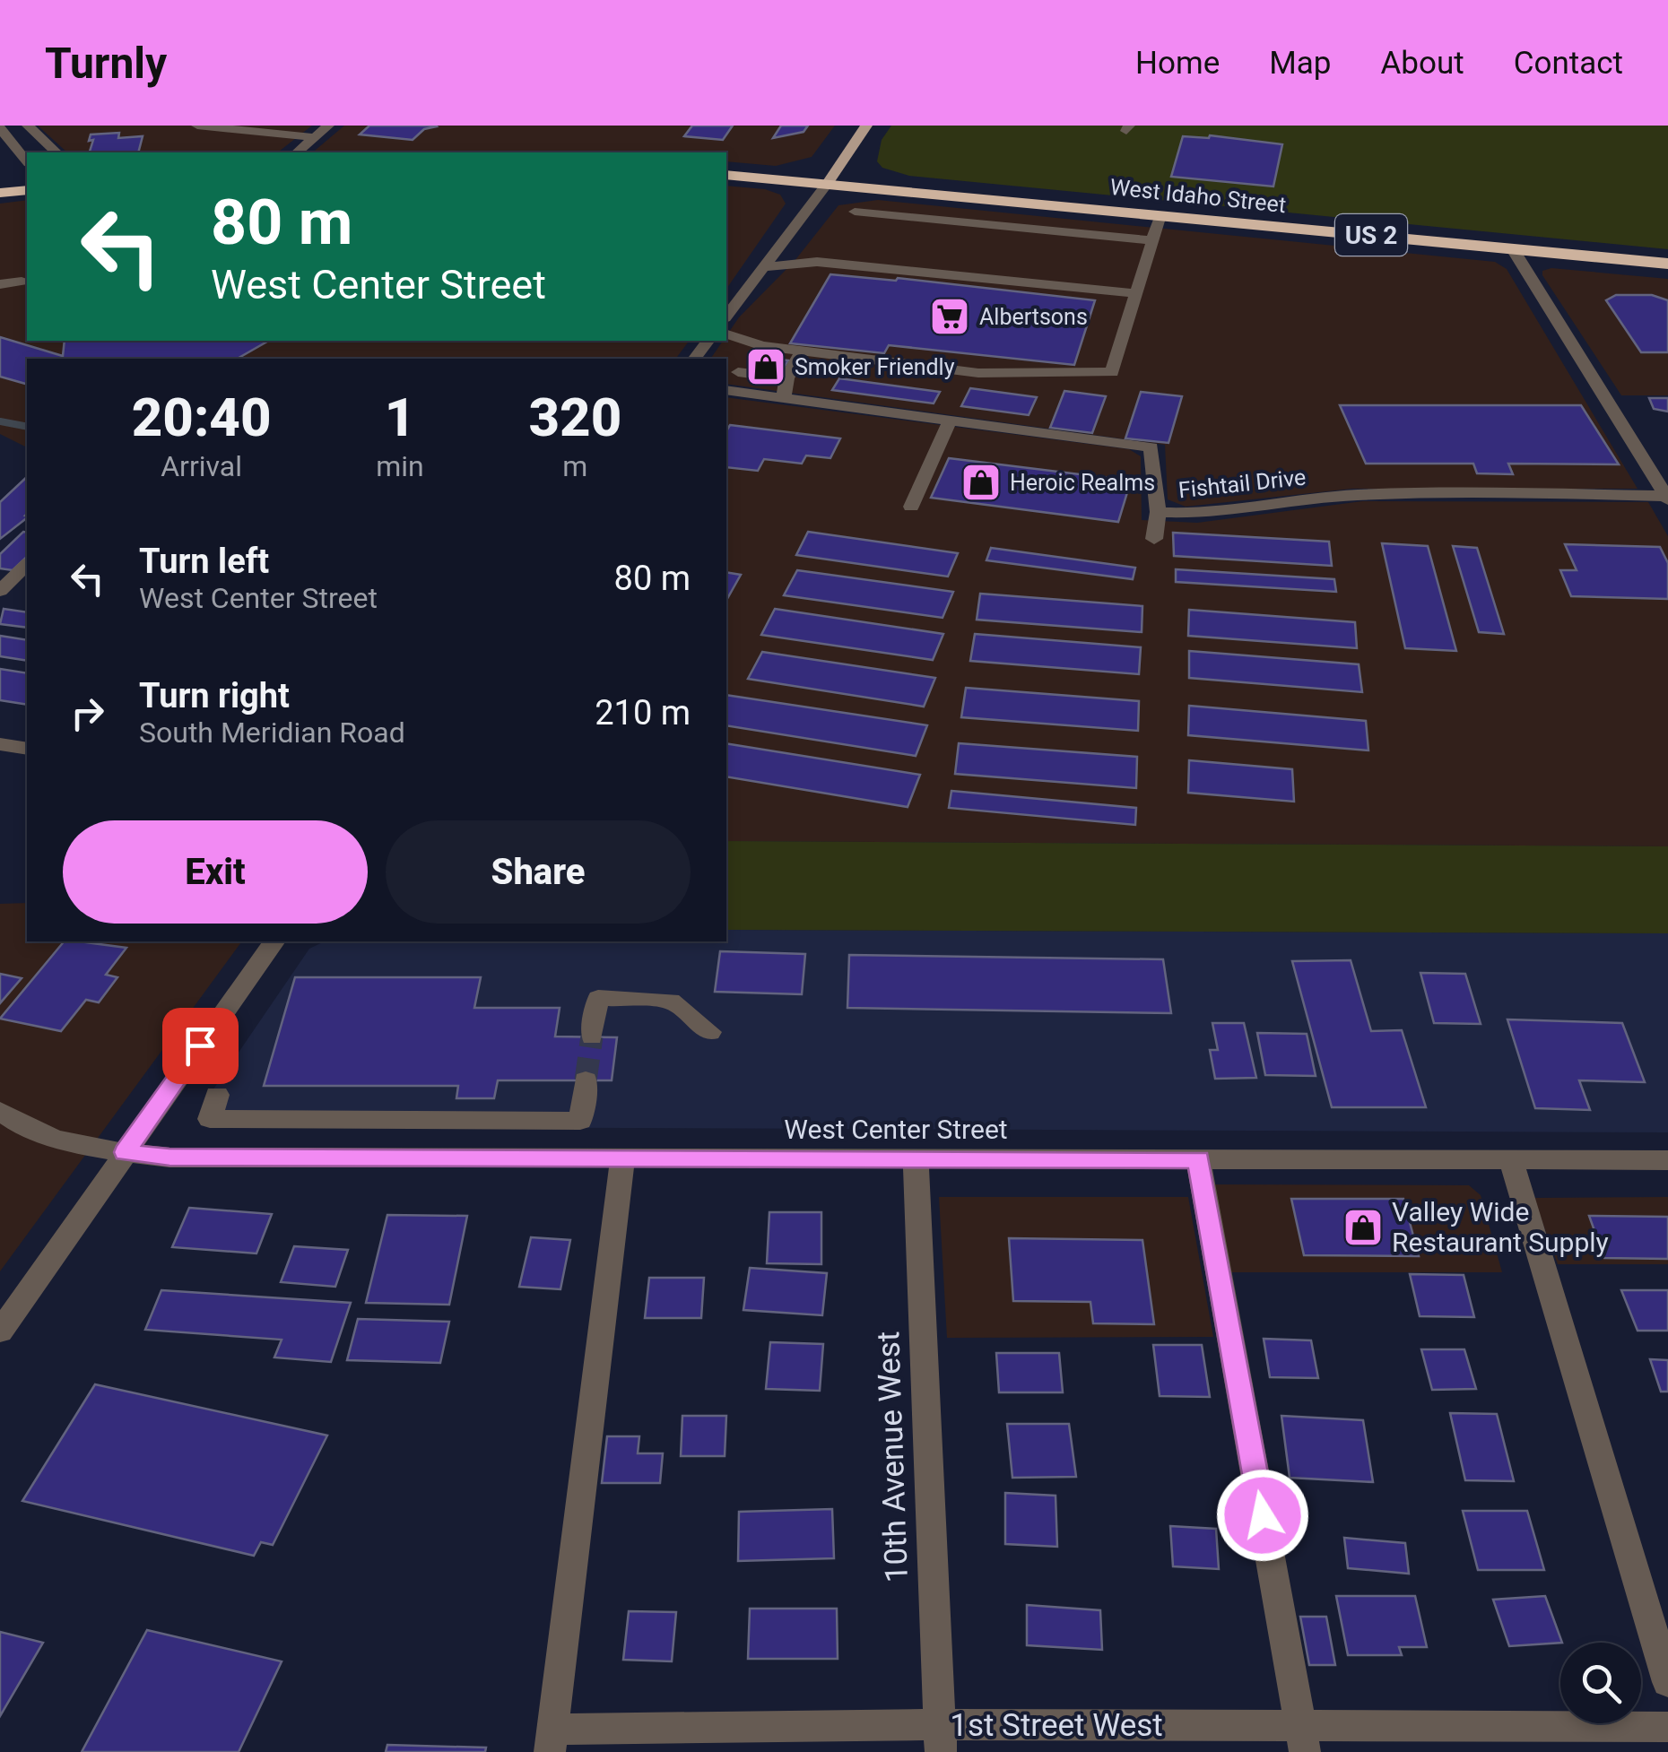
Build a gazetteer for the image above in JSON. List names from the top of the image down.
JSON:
{
  "streets": {
    "highway": ["West Idaho Street", "US 2"],
    "street": [
      "Fishtail Drive",
      "West Center Street",
      "10th Avenue West",
      "1st Street West"
    ]
  },
  "crossings": [
    ["West Center Street", "10th Avenue West"],
    ["10th Avenue West", "1st Street West"]
  ],
  "places": {
    "supermarket": ["Albertsons"],
    "shop": ["Smoker Friendly", "Heroic Realms", "Valley Wide Restaurant Supply"]
  },
  "page": {
    "header": "Turnly",
    "nav": [
      "Home",
      "Map",
      "About",
      "Contact"
    ],
    "turn": ["80 m", "West Center Street"],
    "eta": [
      "20:40",
      "Arrival",
      "1",
      "min",
      "320",
      "m"
    ],
    "list": [
      {
        "name": "Turn left",
        "note": "West Center Street",
        "value": "80 m"
      },
      {
        "name": "Turn right",
        "note": "South Meridian Road",
        "value": "210 m"
      }
    ],
    "buttons": ["Exit", "Share"]
  }
}
